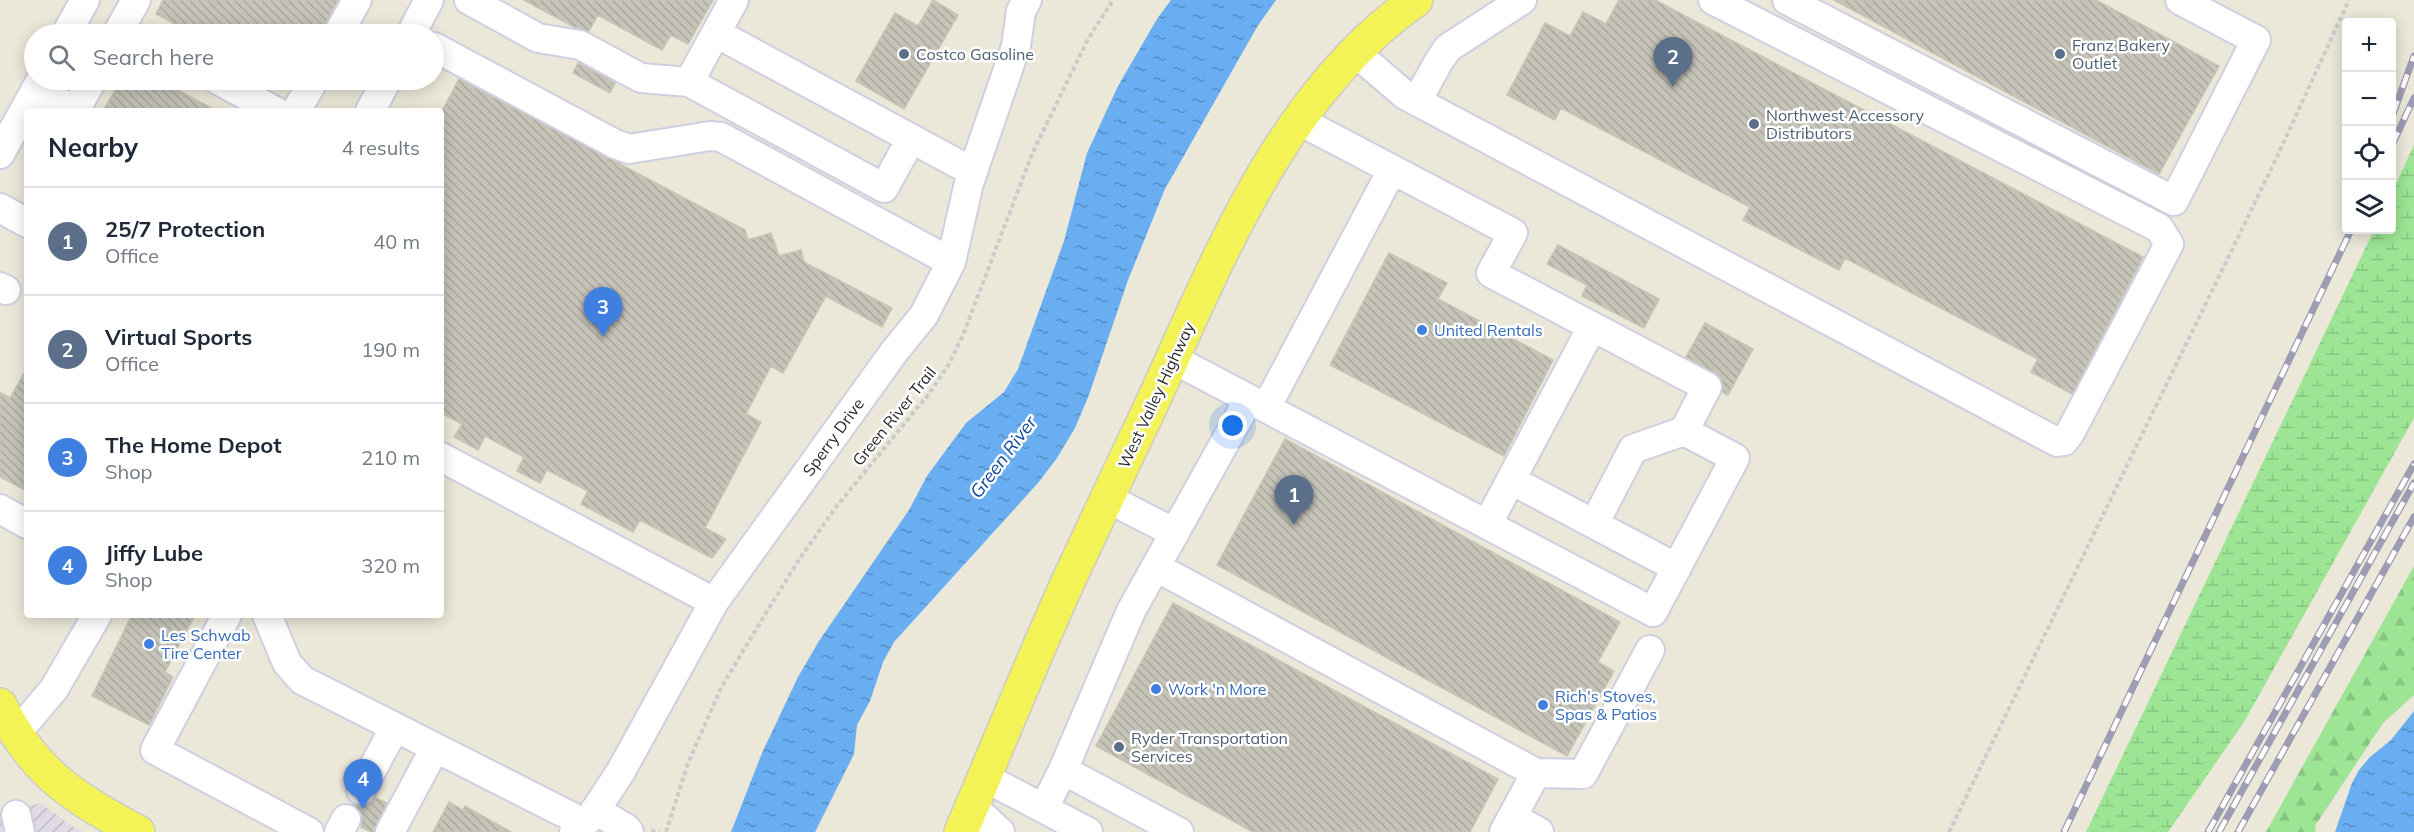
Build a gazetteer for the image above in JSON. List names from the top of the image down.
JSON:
{
  "streets": {
    "main road": ["West Valley Highway"],
    "street": ["Sperry Drive"],
    "path": ["Green River Trail"]
  },
  "water": ["Green River"],
  "places": [
    "Costco Gasoline",
    "Franz Bakery Outlet",
    "Northwest Accessory Distributors",
    "United Rentals",
    "Les Schwab Tire Center",
    "Work 'n More",
    "Rich's Stoves, Spas & Patios",
    "Ryder Transportation Services"
  ],
  "page": {
    "map_buttons": ["+", "−"],
    "search": "Search here",
    "pins": [
      "2",
      "3",
      "1",
      "4"
    ],
    "heading": ["Nearby", "4 results"],
    "list": [
      {
        "mark": "1",
        "name": "25/7 Protection",
        "note": "Office",
        "value": "40 m"
      },
      {
        "mark": "2",
        "name": "Virtual Sports",
        "note": "Office",
        "value": "190 m"
      },
      {
        "mark": "3",
        "name": "The Home Depot",
        "note": "Shop",
        "value": "210 m"
      },
      {
        "mark": "4",
        "name": "Jiffy Lube",
        "note": "Shop",
        "value": "320 m"
      }
    ]
  }
}
